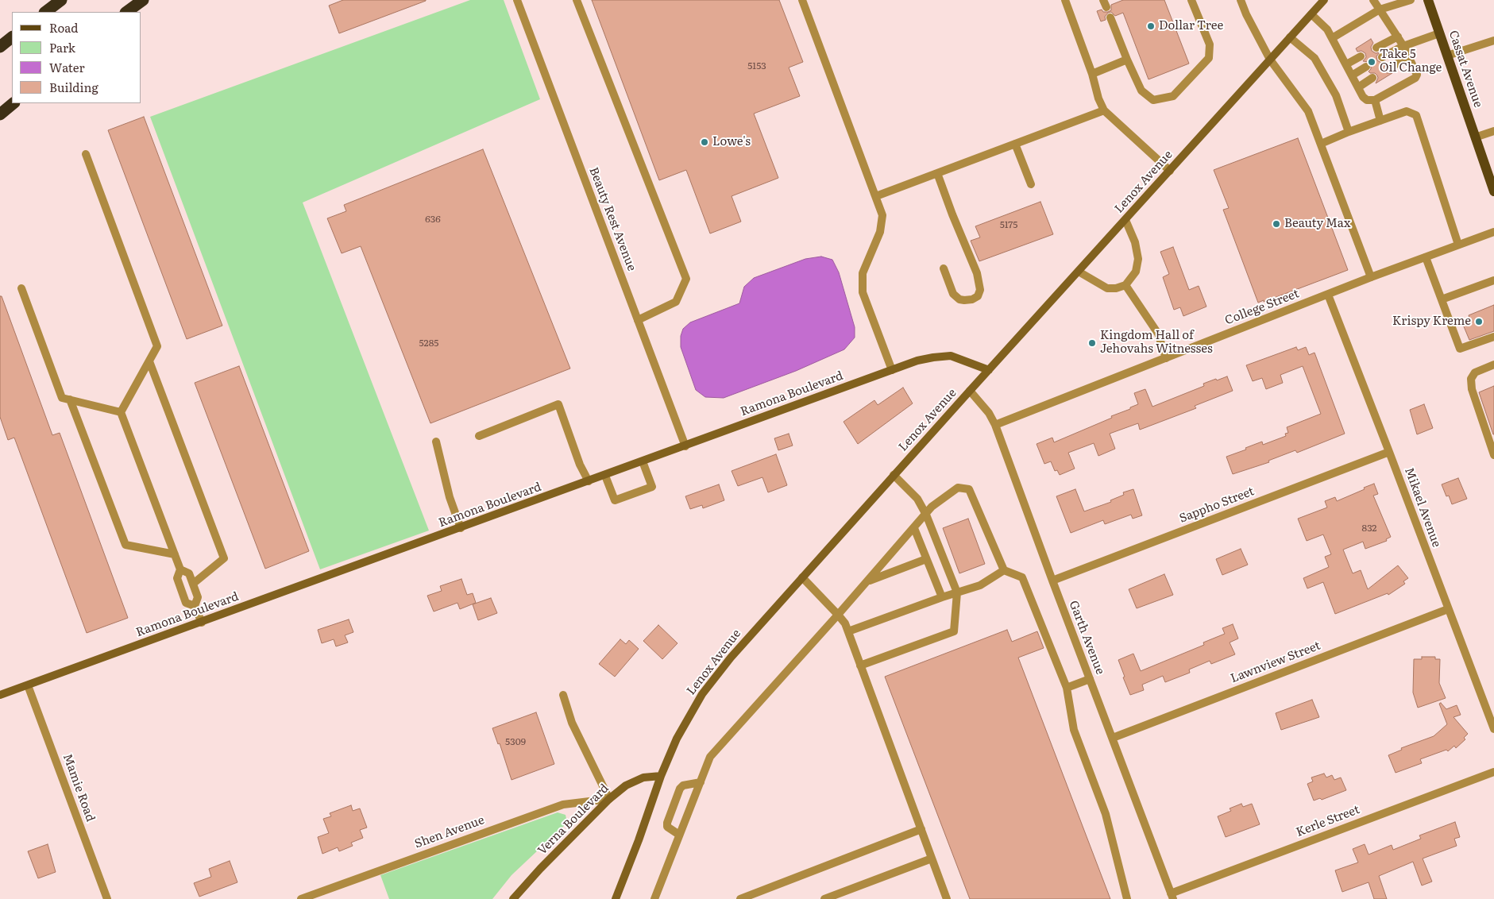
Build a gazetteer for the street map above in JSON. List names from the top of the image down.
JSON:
{
  "streets": {
    "main road": ["Cassat Avenue"],
    "street": [
      "Lenox Avenue",
      "Beauty Rest Avenue",
      "College Street",
      "Ramona Boulevard",
      "Sappho Street",
      "Mikael Avenue",
      "Garth Avenue",
      "Lawnview Street",
      "Mamie Road",
      "Verna Boulevard",
      "Kerle Street",
      "Shen Avenue"
    ]
  },
  "crossings": [
    ["Lenox Avenue", "Ramona Boulevard"],
    ["Lenox Avenue", "Garth Avenue"],
    ["Lenox Avenue", "Verna Boulevard"],
    ["Beauty Rest Avenue", "Ramona Boulevard"],
    ["College Street", "Mikael Avenue"],
    ["College Street", "Garth Avenue"],
    ["Ramona Boulevard", "Mamie Road"],
    ["Sappho Street", "Mikael Avenue"],
    ["Sappho Street", "Garth Avenue"],
    ["Mikael Avenue", "Lawnview Street"],
    ["Garth Avenue", "Lawnview Street"],
    ["Garth Avenue", "Kerle Street"],
    ["Verna Boulevard", "Shen Avenue"]
  ],
  "places": [
    "Dollar Tree",
    "Take 5 Oil Change",
    "Lowe's",
    "Beauty Max",
    "Krispy Kreme",
    "Kingdom Hall of Jehovahs Witnesses"
  ],
  "house_numbers": [
    "5153",
    "636",
    "5175",
    "5285",
    "832",
    "5309"
  ],
  "legend": [
    "Road",
    "Park",
    "Water",
    "Building"
  ]
}
